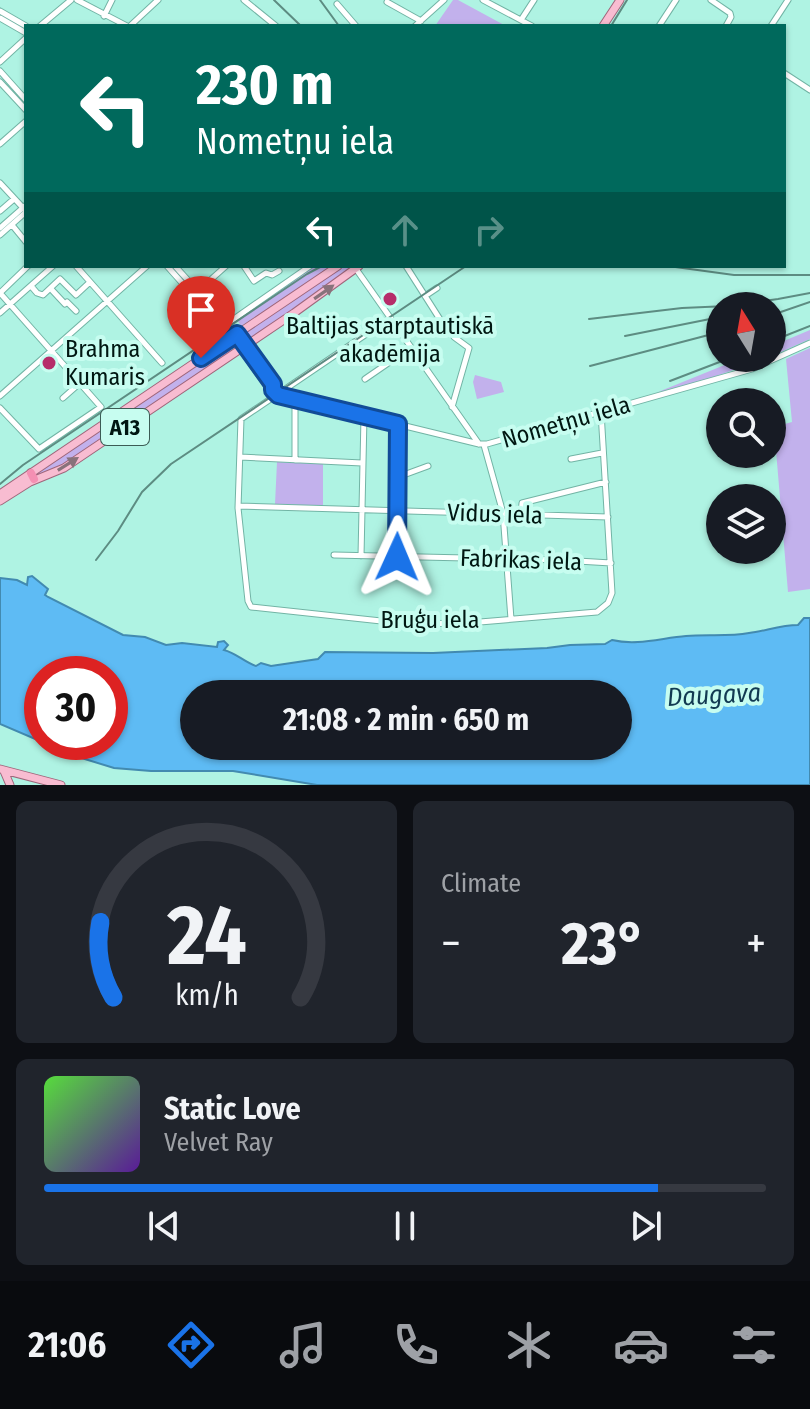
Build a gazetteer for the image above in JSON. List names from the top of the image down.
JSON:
{
  "streets": {
    "main road": ["A13"],
    "street": [
      "Nometņu iela",
      "Vidus iela",
      "Fabrikas iela",
      "Bruģu iela"
    ]
  },
  "crossings": [
    ["Vidus iela", "Bruģu iela"],
    ["Fabrikas iela", "Bruģu iela"]
  ],
  "water": ["Daugava"],
  "places": ["Baltijas starptautiskā akadēmija", "Brahma Kumaris"],
  "north": "top",
  "page": {
    "turn": ["230 m", "Nometņu iela"],
    "limit": "30",
    "trip": "21:08 · 2 min · 650 m",
    "tile": "Climate",
    "heat": ["−", "23°", "+"],
    "song": ["Static Love", "Velvet Ray"],
    "tabs": "21:06",
    "gauge": ["24", "km/h"]
  }
}
